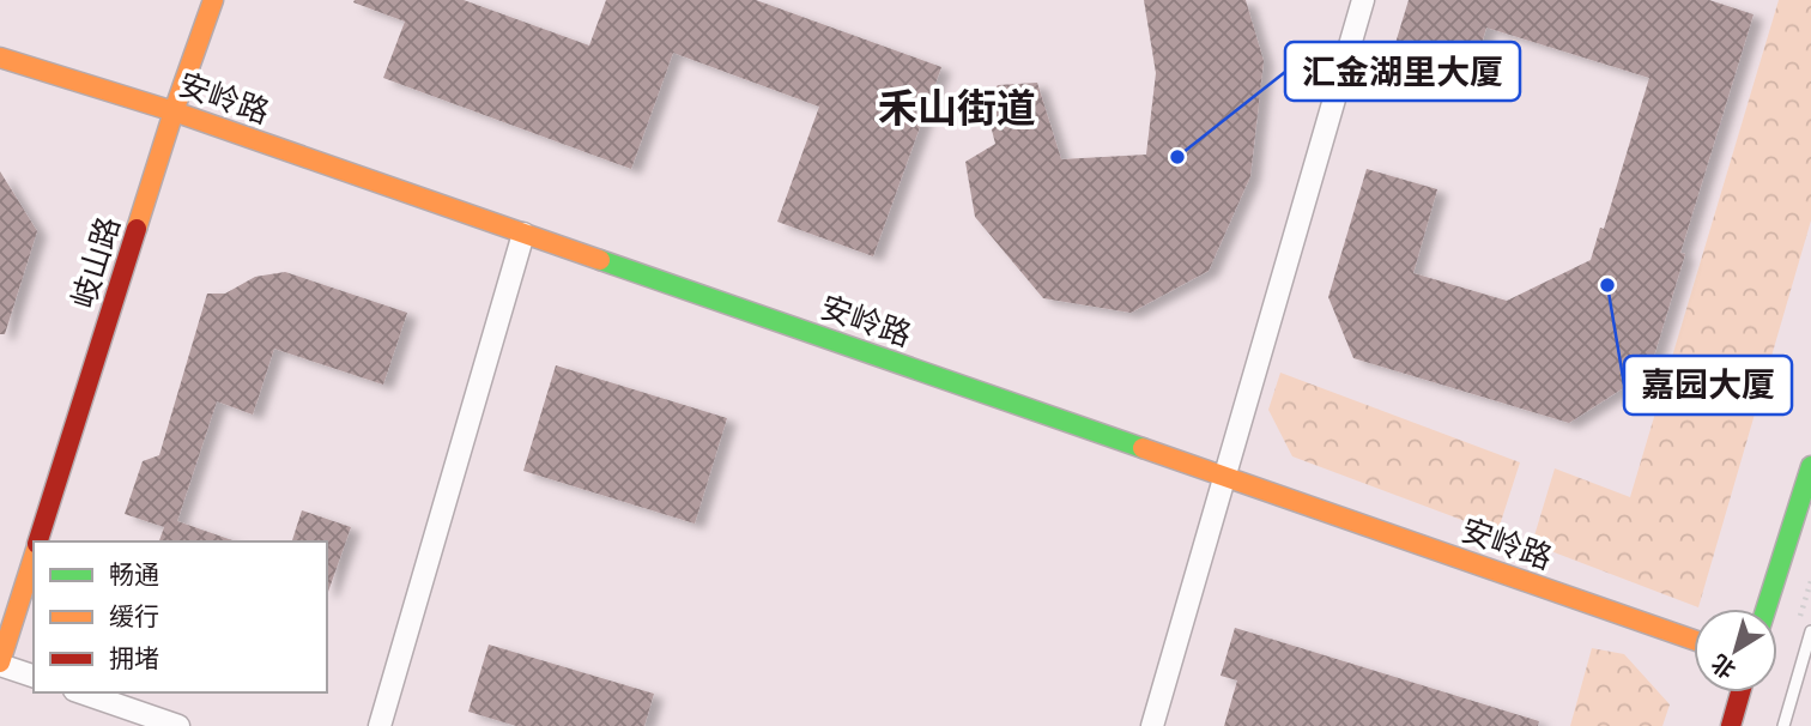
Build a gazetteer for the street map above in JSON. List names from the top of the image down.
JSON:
{
  "streets": {
    "main road": ["安岭路", "岐山路"]
  },
  "crossings": [
    ["安岭路", "岐山路"]
  ],
  "districts": ["禾山街道"],
  "places": ["汇金湖里大厦", "嘉园大厦"],
  "legend": ["畅通", "缓行", "拥堵"],
  "north": "bottom left"
}
